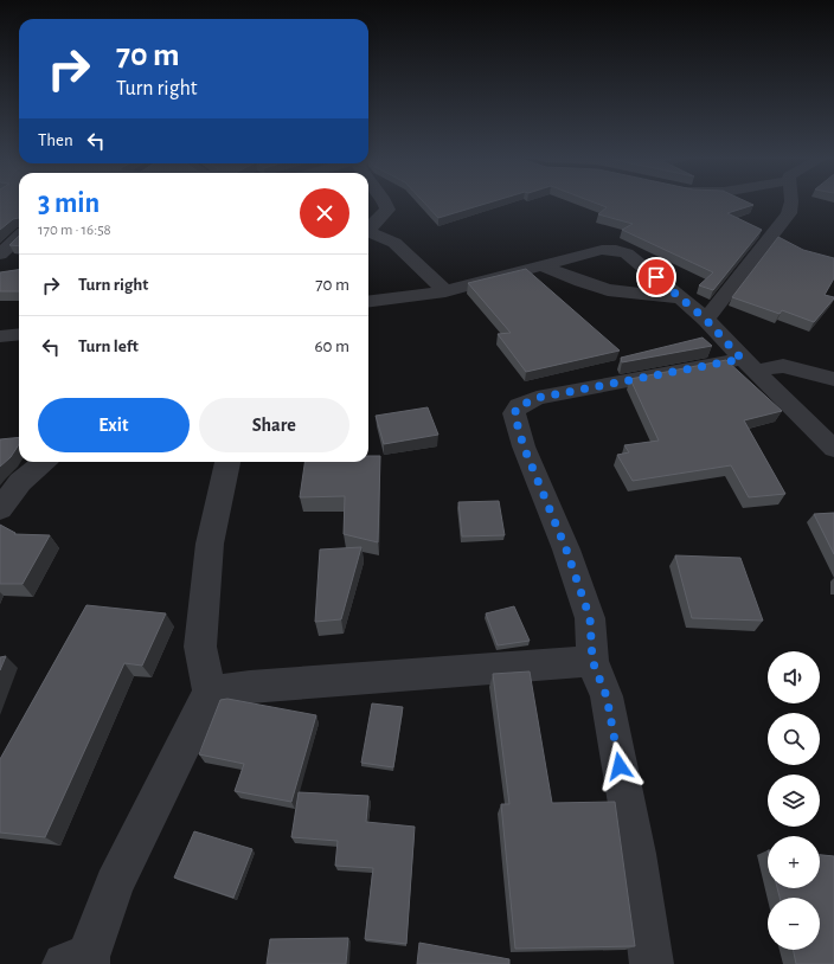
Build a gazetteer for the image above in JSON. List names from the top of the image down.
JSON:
{
  "page": {
    "turn": ["70 m", "Turn right"],
    "then": "Then",
    "heading": ["3 min", "170 m · 16:58"],
    "list": [
      {
        "name": "Turn right",
        "value": "70 m"
      },
      {
        "name": "Turn left",
        "value": "60 m"
      }
    ],
    "buttons": ["Exit", "Share"],
    "map_buttons": ["+", "−"]
  }
}
